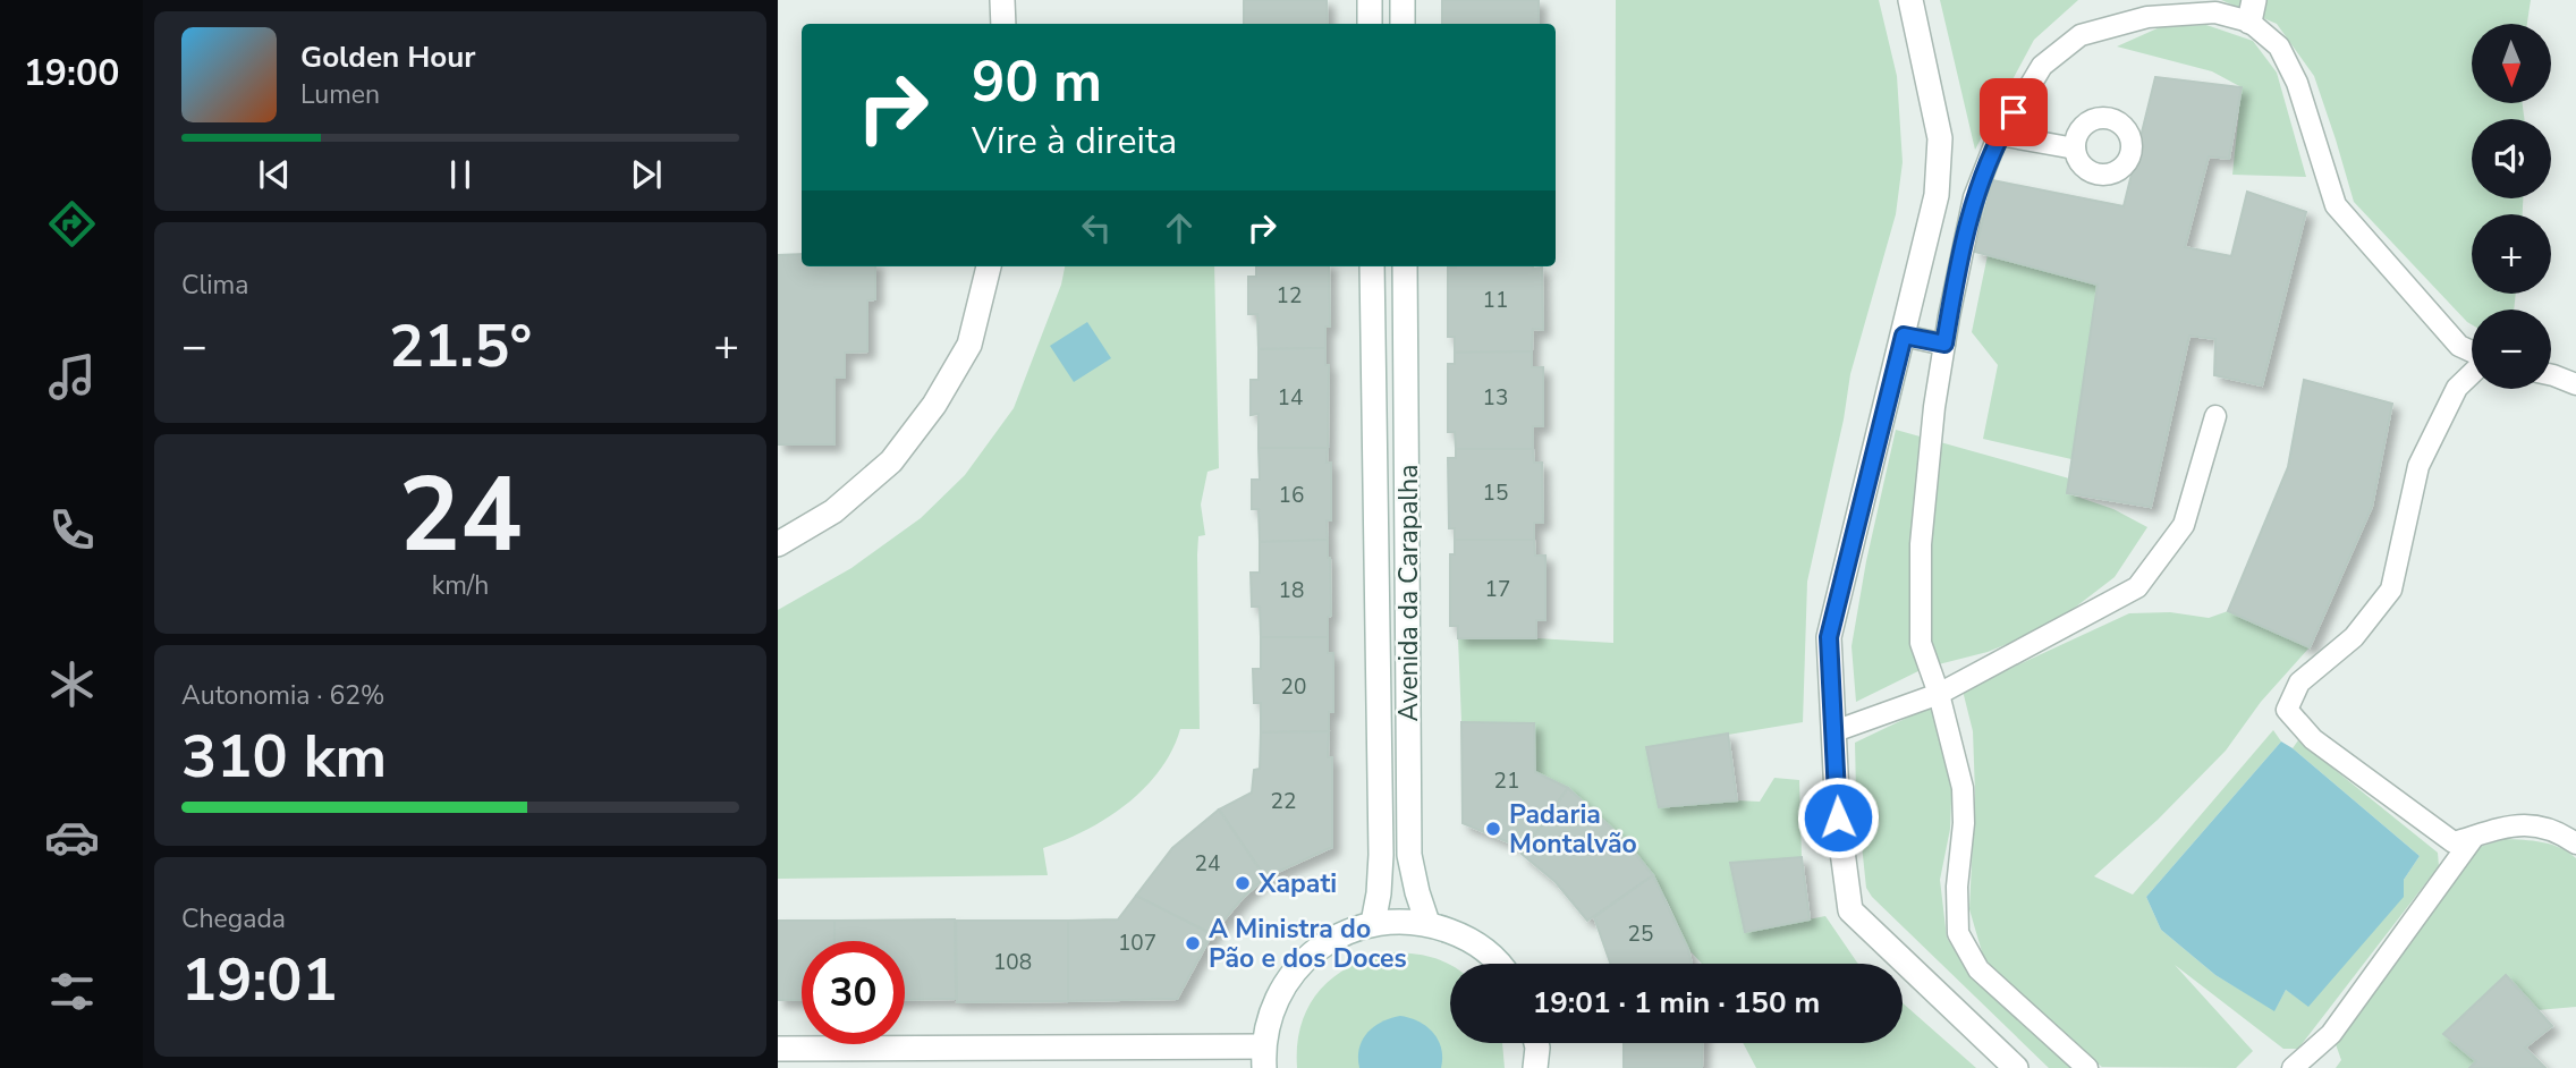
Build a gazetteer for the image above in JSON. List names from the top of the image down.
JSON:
{
  "streets": {
    "street": ["Avenida da Carapalha"]
  },
  "places": ["Padaria Montalvão", "Xapati", "A Ministra do Pão e dos Doces"],
  "house_numbers": [
    "12",
    "11",
    "14",
    "13",
    "15",
    "16",
    "17",
    "18",
    "20",
    "21",
    "22",
    "24",
    "25",
    "107",
    "108"
  ],
  "north": "bottom",
  "page": {
    "tabs": "19:00",
    "map_buttons": ["+", "−"],
    "turn": ["90 m", "Vire à direita"],
    "song": ["Golden Hour", "Lumen"],
    "tile": [
      "Clima",
      ["24", "km/h"],
      ["Autonomia · 62%", "310 km"],
      ["Chegada", "19:01"]
    ],
    "heat": ["−", "21.5°", "+"],
    "limit": "30",
    "trip": "19:01 · 1 min · 150 m"
  }
}
